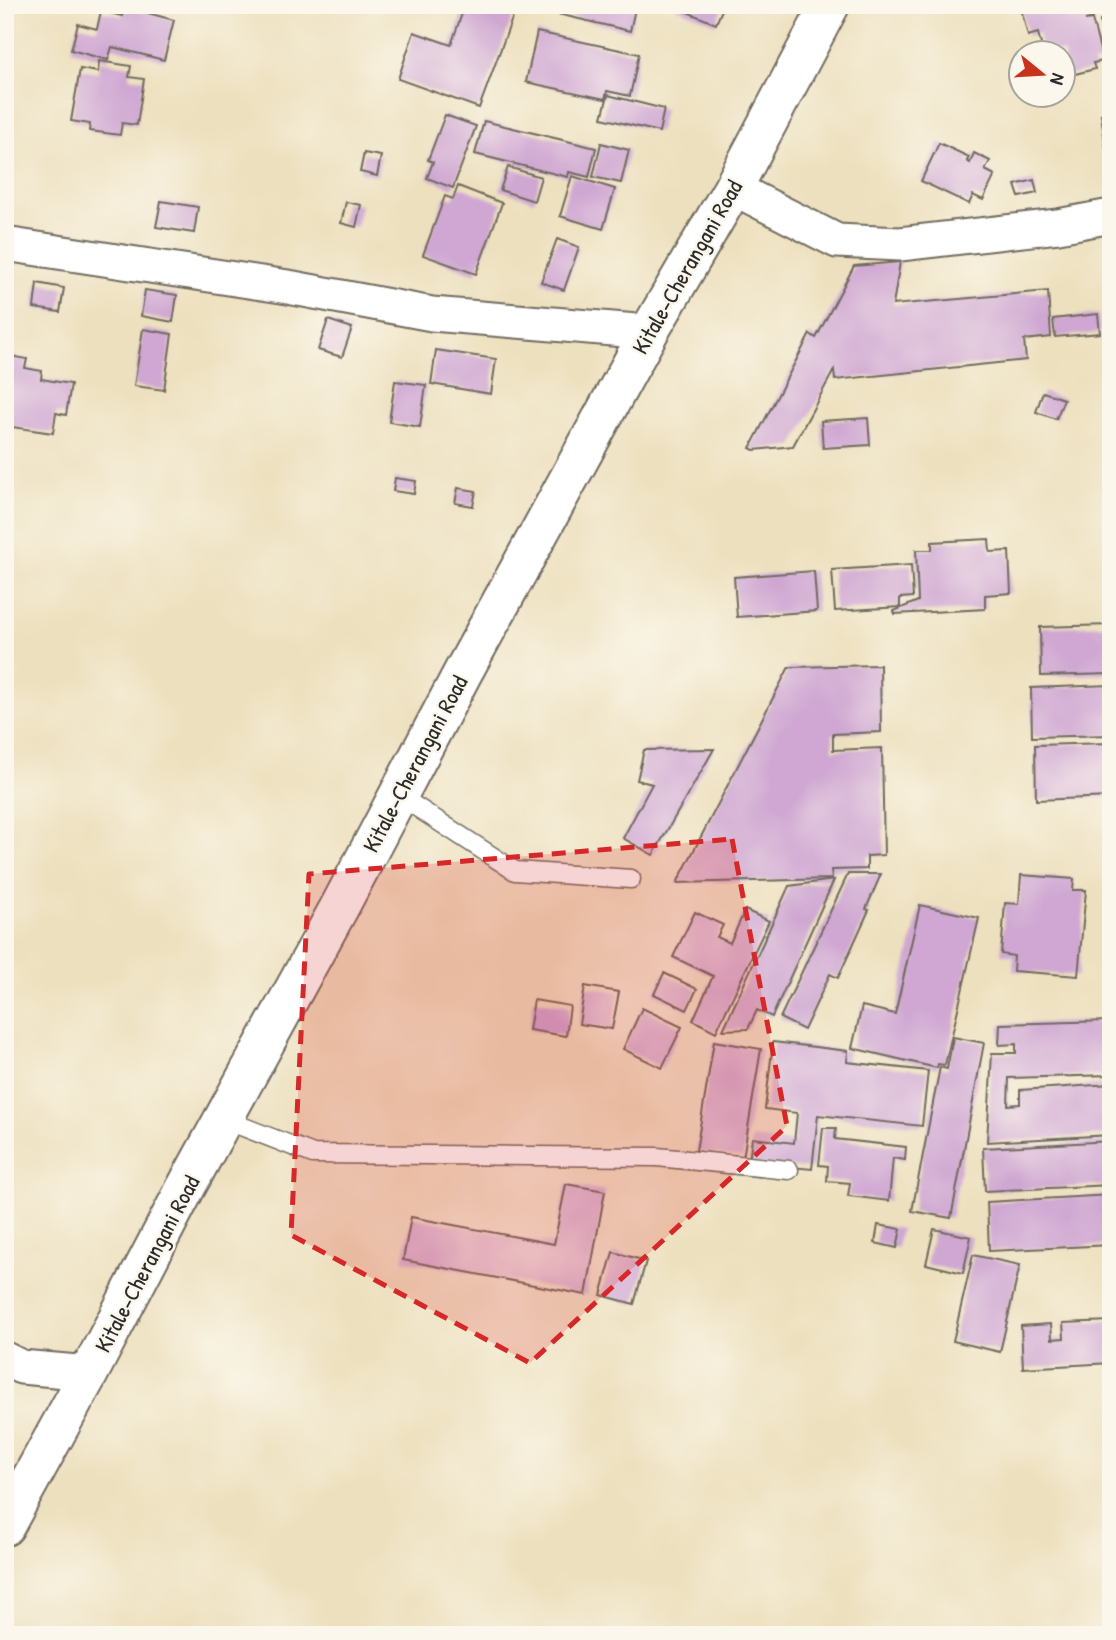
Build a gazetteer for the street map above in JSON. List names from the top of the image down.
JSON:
{
  "streets": {
    "main road": ["Kitale-Cherangani Road"]
  },
  "north": "right"
}
